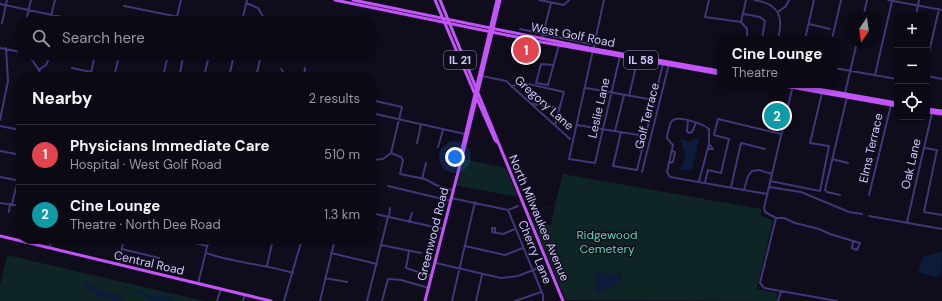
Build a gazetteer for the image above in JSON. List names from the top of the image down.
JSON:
{
  "streets": {
    "main road": [
      "West Golf Road",
      "IL 21",
      "IL 58",
      "North Milwaukee Avenue",
      "Greenwood Road",
      "Central Road"
    ],
    "street": [
      "Gregory Lane",
      "Leslie Lane",
      "Golf Terrace",
      "Elms Terrace",
      "Oak Lane",
      "Cherry Lane"
    ]
  },
  "crossings": [
    ["West Golf Road", "Leslie Lane"],
    ["West Golf Road", "Golf Terrace"],
    ["West Golf Road", "North Milwaukee Avenue"]
  ],
  "parks": ["Ridgewood Cemetery"],
  "north": "bottom",
  "page": {
    "map_buttons": ["+", "−"],
    "search": "Search here",
    "pins": ["1", "2"],
    "popup": ["Cine Lounge", "Theatre"],
    "heading": ["Nearby", "2 results"],
    "list": [
      {
        "mark": "1",
        "name": "Physicians Immediate Care",
        "note": "Hospital · West Golf Road",
        "value": "510 m"
      },
      {
        "mark": "2",
        "name": "Cine Lounge",
        "note": "Theatre · North Dee Road",
        "value": "1.3 km"
      }
    ]
  }
}
